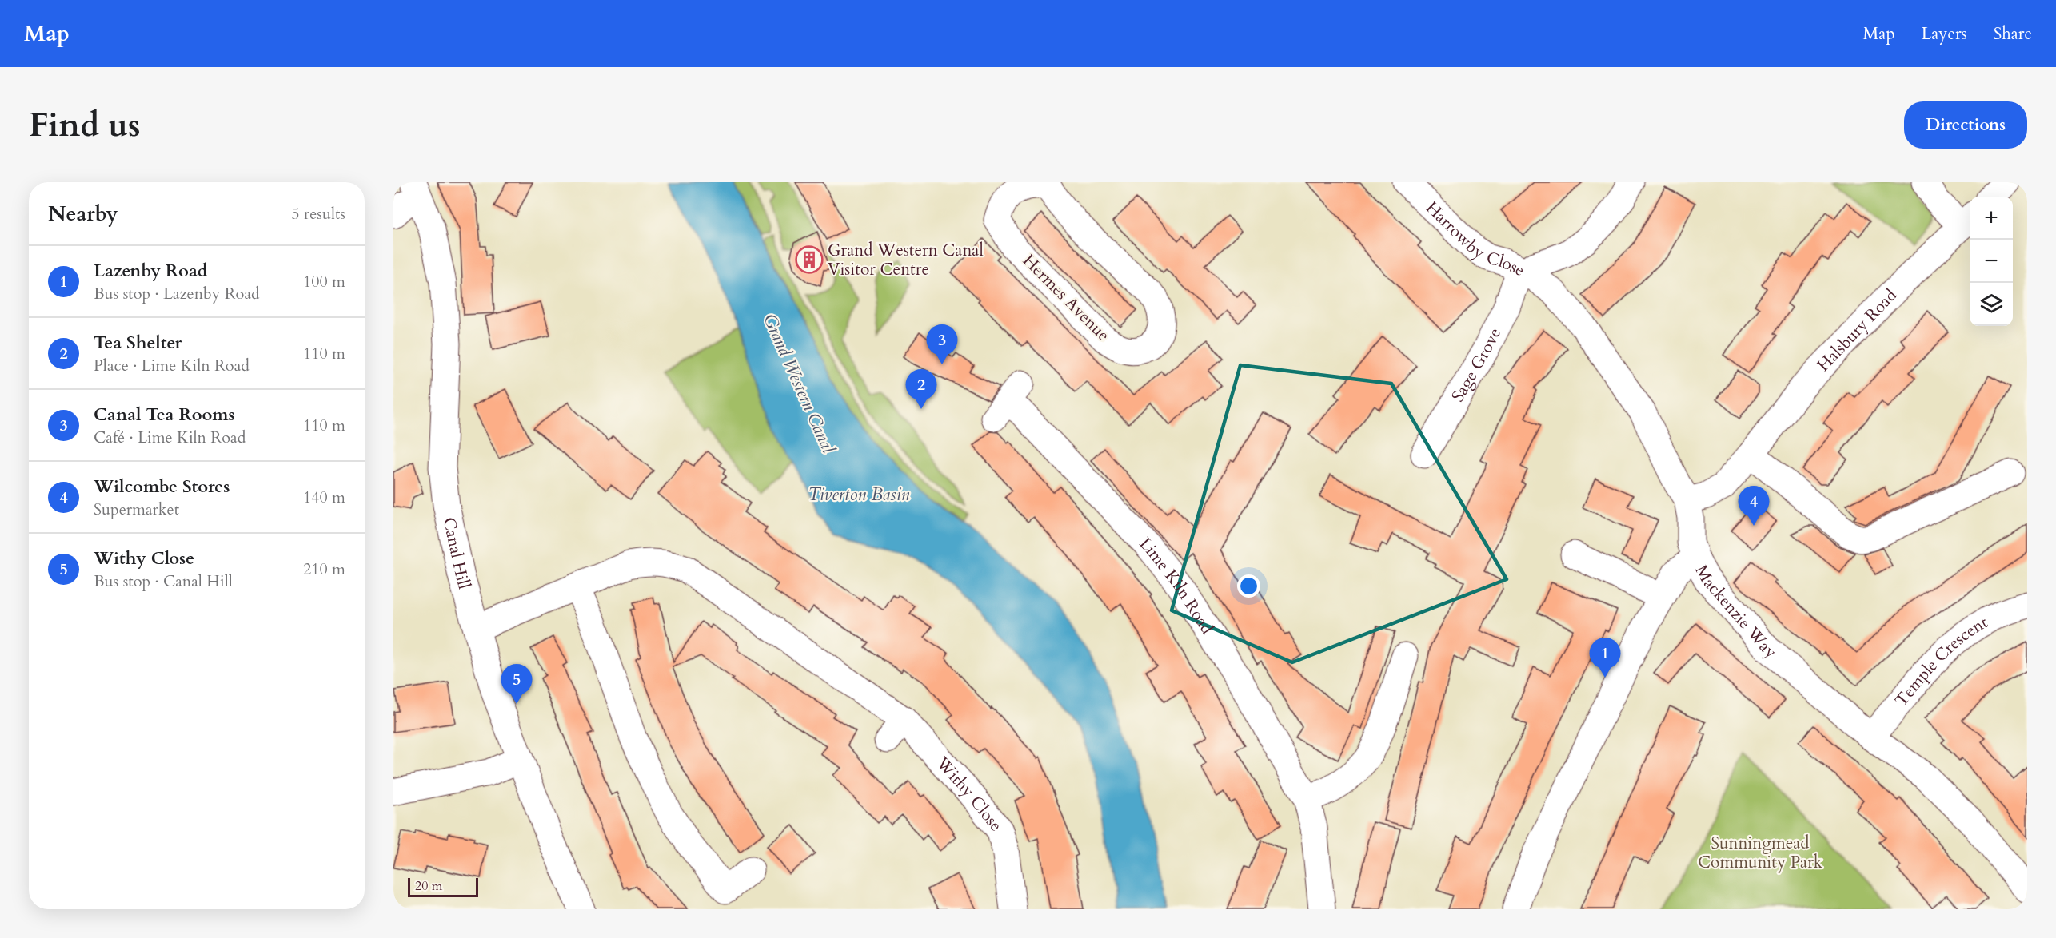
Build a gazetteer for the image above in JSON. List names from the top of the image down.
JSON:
{
  "streets": {
    "street": [
      "Harrowby Close",
      "Hermes Avenue",
      "Halsbury Road",
      "Sage Grove",
      "Canal Hill",
      "Lime Kiln Road",
      "Mackenzie Way",
      "Temple Crescent",
      "Withy Close"
    ]
  },
  "crossings": [
    ["Harrowby Close", "Sage Grove"],
    ["Harrowby Close", "Mackenzie Way"],
    ["Halsbury Road", "Mackenzie Way"],
    ["Sage Grove", "Mackenzie Way"],
    ["Canal Hill", "Withy Close"],
    ["Mackenzie Way", "Temple Crescent"]
  ],
  "water": ["Grand Western Canal", "Tiverton Basin"],
  "parks": ["Sunningmead Community Park"],
  "places": {
    "building": ["Grand Western Canal Visitor Centre"]
  },
  "scale_bar": "20 m",
  "page": {
    "header": "Map",
    "nav": ["Map", "Layers", "Share"],
    "buttons": "Directions",
    "title": "Find us",
    "heading": ["Nearby", "5 results"],
    "map_buttons": ["+", "−"],
    "list": [
      {
        "mark": "1",
        "name": "Lazenby Road",
        "note": "Bus stop · Lazenby Road",
        "value": "100 m"
      },
      {
        "mark": "2",
        "name": "Tea Shelter",
        "note": "Place · Lime Kiln Road",
        "value": "110 m"
      },
      {
        "mark": "3",
        "name": "Canal Tea Rooms",
        "note": "Café · Lime Kiln Road",
        "value": "110 m"
      },
      {
        "mark": "4",
        "name": "Wilcombe Stores",
        "note": "Supermarket",
        "value": "140 m"
      },
      {
        "mark": "5",
        "name": "Withy Close",
        "note": "Bus stop · Canal Hill",
        "value": "210 m"
      }
    ],
    "pins": [
      "3",
      "2",
      "4",
      "1",
      "5"
    ],
    "scale": "20 m"
  }
}
